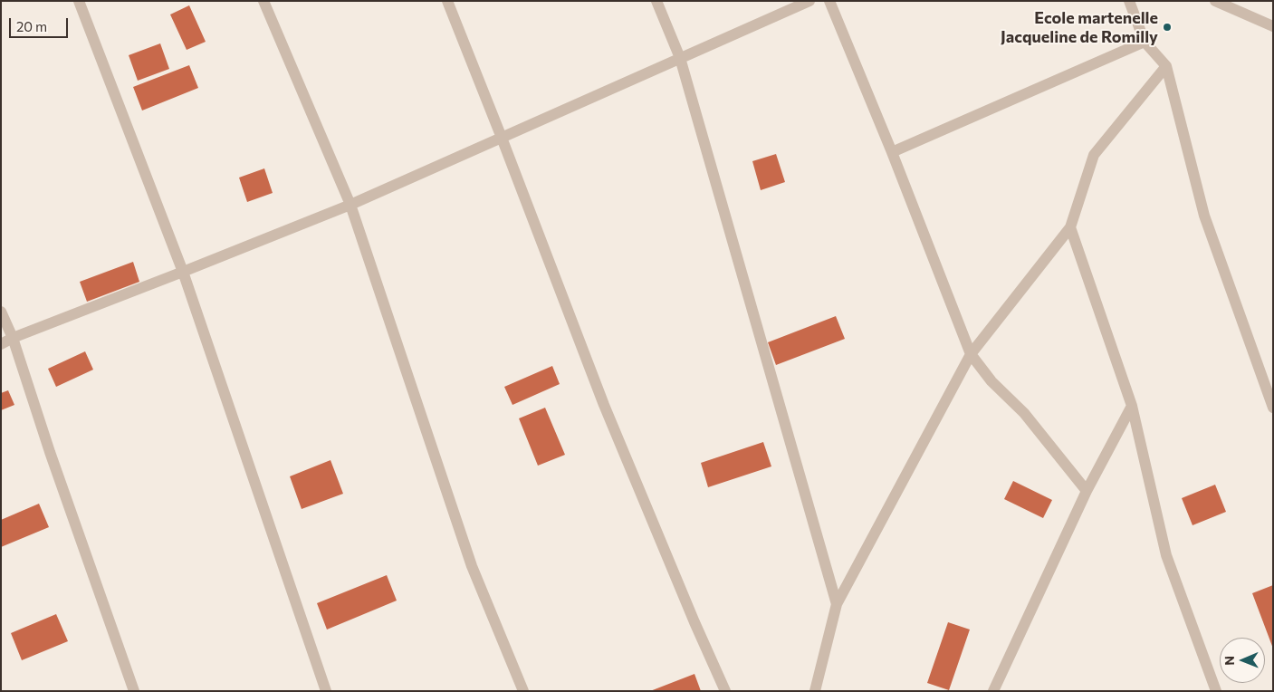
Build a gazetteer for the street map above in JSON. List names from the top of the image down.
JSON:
{
  "places": ["Ecole martenelle Jacqueline de Romilly"],
  "scale_bar": "20 m",
  "north": "left"
}
